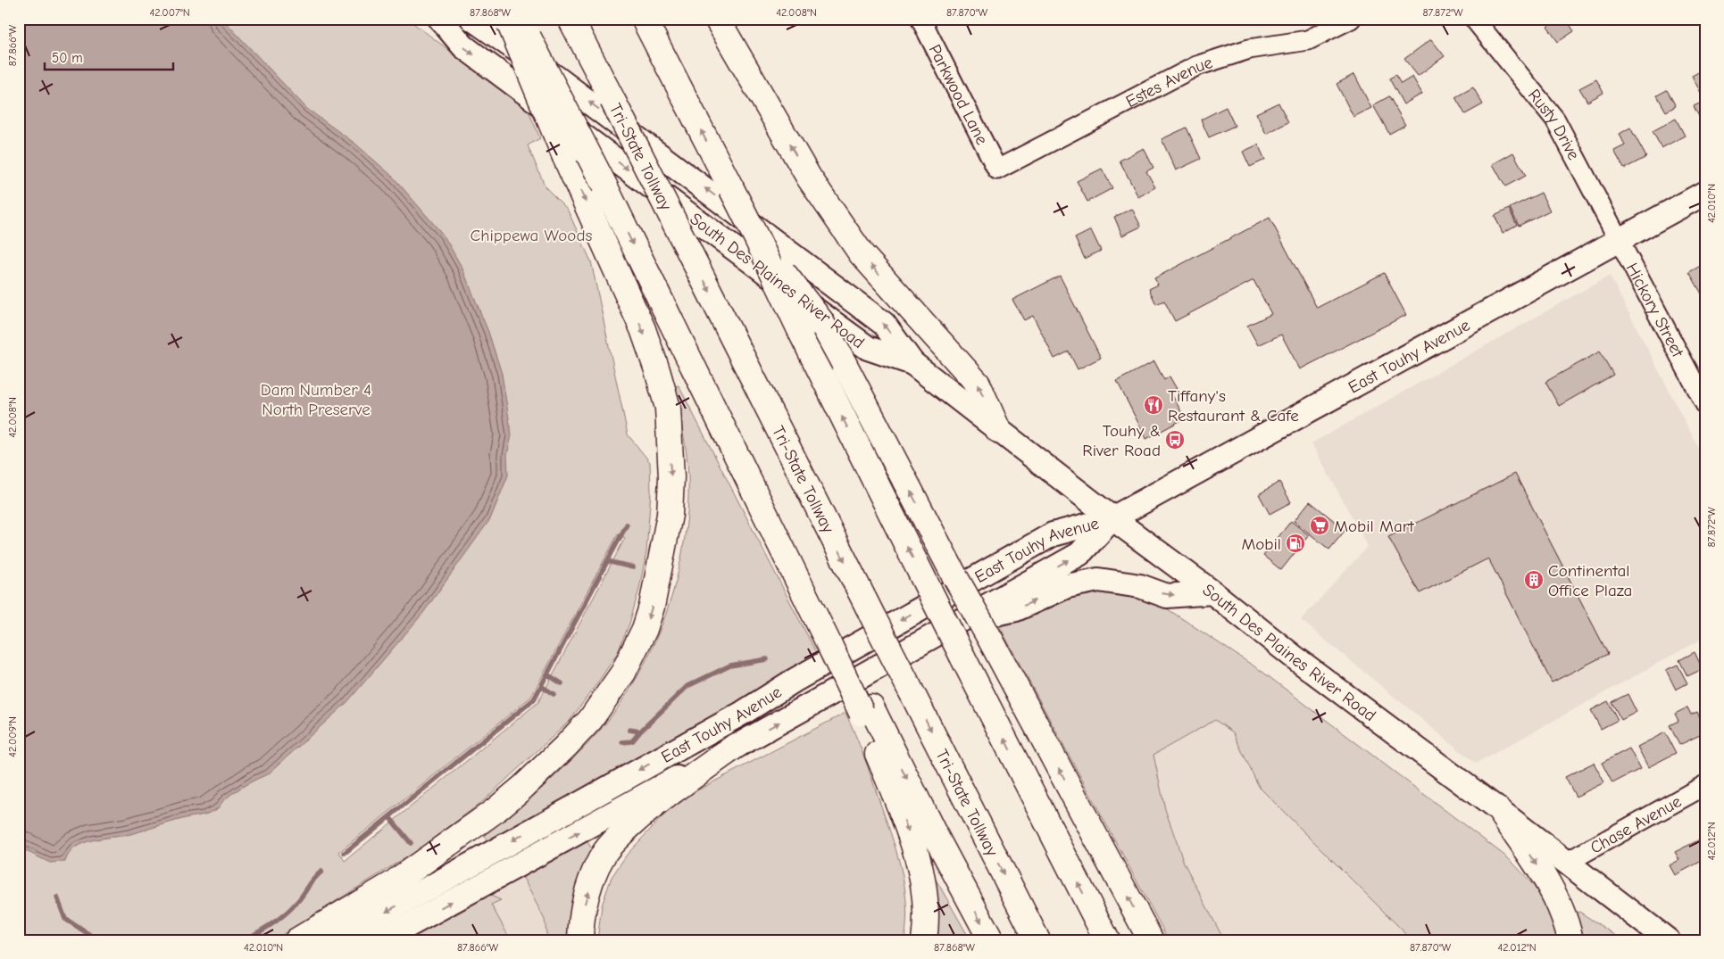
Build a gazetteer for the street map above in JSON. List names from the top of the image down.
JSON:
{
  "streets": {
    "highway": ["Tri-State Tollway"],
    "main road": ["South Des Plaines River Road", "East Touhy Avenue"],
    "street": [
      "Estes Avenue",
      "Parkwood Lane",
      "Rusty Drive",
      "Hickory Street",
      "Chase Avenue"
    ]
  },
  "crossings": [
    ["Estes Avenue", "Parkwood Lane"],
    ["Rusty Drive", "Hickory Street"],
    ["Rusty Drive", "East Touhy Avenue"],
    ["South Des Plaines River Road", "East Touhy Avenue"],
    ["South Des Plaines River Road", "Chase Avenue"],
    ["Hickory Street", "East Touhy Avenue"]
  ],
  "parks": ["Chippewa Woods", "Dam Number 4 North Preserve"],
  "places": {
    "restaurant": ["Tiffany's Restaurant & Cafe"],
    "bus stop": ["Touhy & River Road"],
    "supermarket": ["Mobil Mart"],
    "fuel station": ["Mobil"],
    "building": ["Continental Office Plaza"]
  },
  "scale_bar": "50 m",
  "coordinates": [
    "42.007°N",
    "87.868°W",
    "42.008°N",
    "87.870°W",
    "87.872°W",
    "87.866°W",
    "42.010°N",
    "42.009°N",
    "42.012°N"
  ]
}
